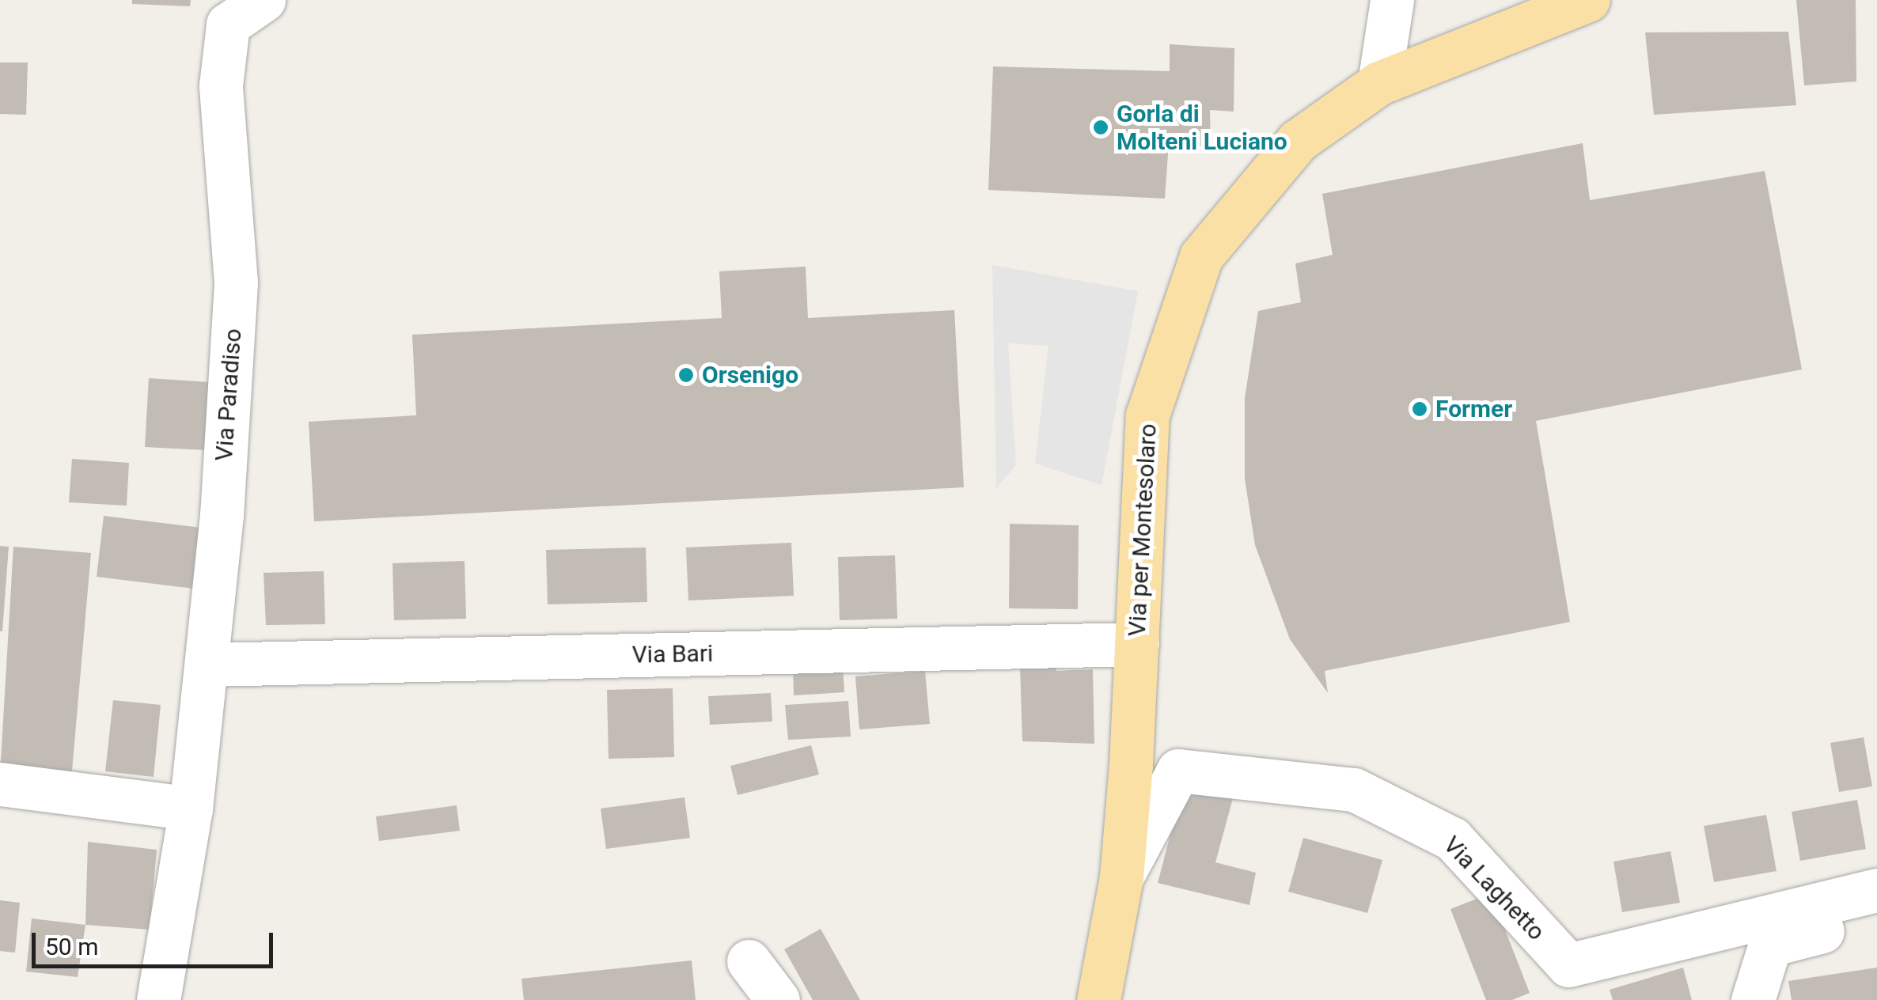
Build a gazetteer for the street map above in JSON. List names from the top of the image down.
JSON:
{
  "streets": {
    "main road": ["Via per Montesolaro"],
    "street": ["Via Paradiso", "Via Bari", "Via Laghetto"]
  },
  "crossings": [
    ["Via Paradiso", "Via Bari"],
    ["Via per Montesolaro", "Via Bari"],
    ["Via per Montesolaro", "Via Laghetto"]
  ],
  "places": ["Gorla di Molteni Luciano", "Orsenigo", "Former"],
  "scale_bar": "50 m"
}
